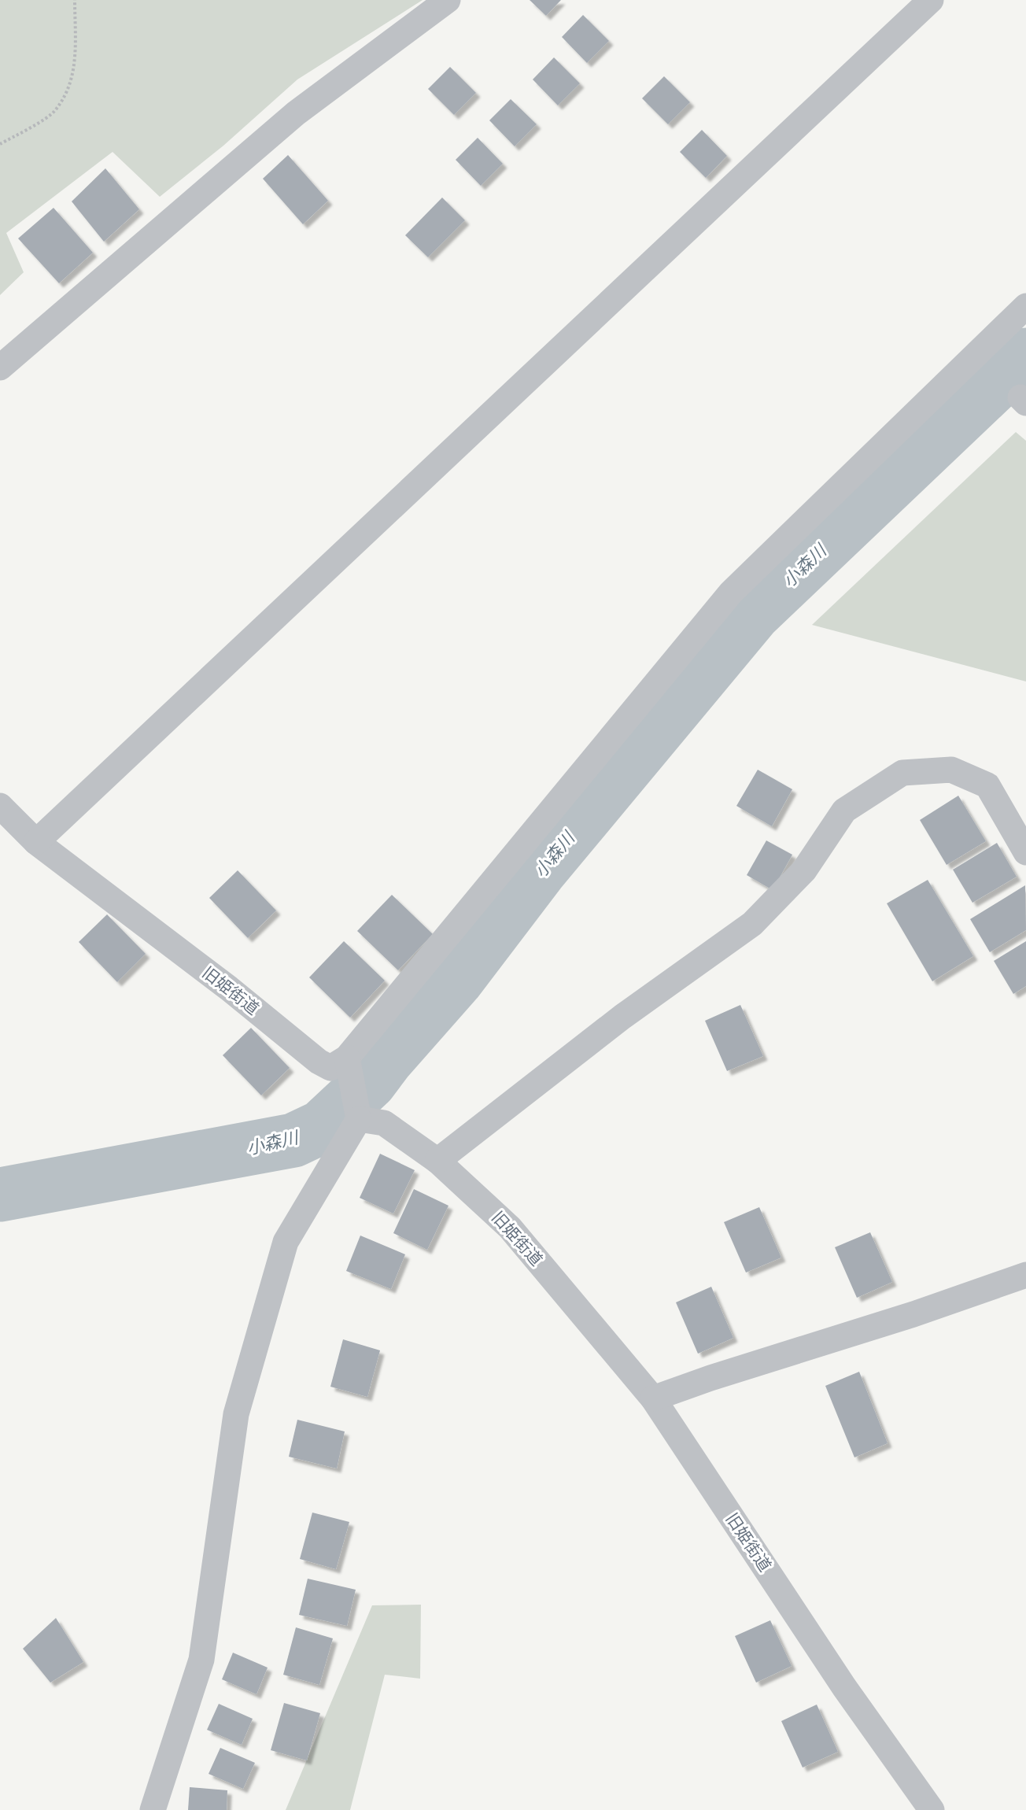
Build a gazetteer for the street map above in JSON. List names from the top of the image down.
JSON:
{
  "streets": {
    "street": ["旧姫街道"]
  },
  "water": ["小森川"]
}
